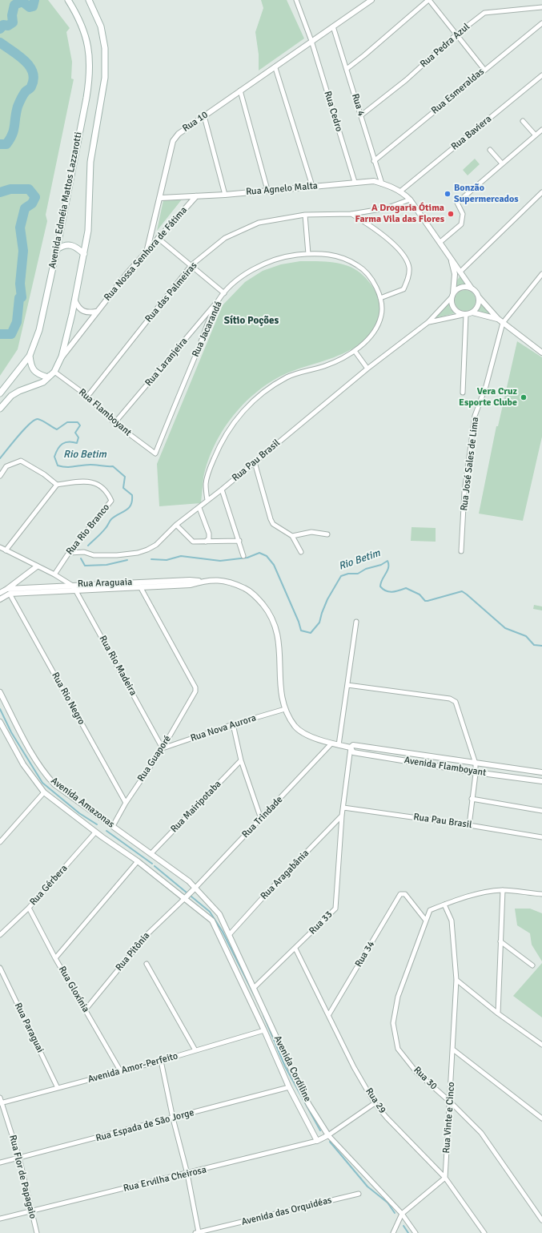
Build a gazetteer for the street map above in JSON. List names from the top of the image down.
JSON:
{
  "streets": {
    "main road": ["Avenida Edméia Mattos Lazzarotti"],
    "street": [
      "Rua Pedra Azul",
      "Rua Esmeraldas",
      "Rua 4",
      "Rua Cedro",
      "Rua 10",
      "Rua Baviera",
      "Rua Agnelo Malta",
      "Rua Nossa Senhora de Fátima",
      "Rua das Palmeiras",
      "Rua Jacarandá",
      "Rua Laranjeira",
      "Rua Flamboyant",
      "Rua Pau Brasil",
      "Rua José Sales de Lima",
      "Rua Rio Branco",
      "Rua Araguaia",
      "Rua Rio Madeira",
      "Rua Rio Negro",
      "Rua Nova Aurora",
      "Rua Guaporé",
      "Avenida Flamboyant",
      "Avenida Amazonas",
      "Rua Mairipotaba",
      "Rua Trindade",
      "Rua Aragabânia",
      "Rua Gérbera",
      "Rua 33",
      "Rua Pitônia",
      "Rua 34",
      "Rua Gloxínia",
      "Rua Paraguai",
      "Avenida Amor-Perfeito",
      "Avenida Cordiline",
      "Rua 30",
      "Rua 29",
      "Rua Vinte e Cinco",
      "Rua Espada de São Jorge",
      "Rua Flor de Papagaio",
      "Rua Ervilha Cheirosa",
      "Avenida das Orquidéas"
    ]
  },
  "crossings": [
    ["Rua Pedra Azul", "Rua 4"],
    ["Rua Esmeraldas", "Rua 4"],
    ["Rua 4", "Rua 10"],
    ["Rua 4", "Rua Agnelo Malta"],
    ["Rua Cedro", "Rua 10"],
    ["Rua Cedro", "Rua Agnelo Malta"],
    ["Rua 10", "Rua Agnelo Malta"],
    ["Rua 10", "Rua Nossa Senhora de Fátima"],
    ["Rua Baviera", "Rua Agnelo Malta"],
    ["Rua Agnelo Malta", "Rua Nossa Senhora de Fátima"],
    ["Avenida Edméia Mattos Lazzarotti", "Rua Nossa Senhora de Fátima"],
    ["Avenida Edméia Mattos Lazzarotti", "Rua Flamboyant"],
    ["Rua das Palmeiras", "Rua Flamboyant"],
    ["Rua Jacarandá", "Rua Laranjeira"],
    ["Rua Jacarandá", "Rua Flamboyant"],
    ["Rua Jacarandá", "Rua Pau Brasil"],
    ["Rua Laranjeira", "Rua Flamboyant"],
    ["Rua Pau Brasil", "Rua Rio Branco"],
    ["Rua Pau Brasil", "Rua 33"],
    ["Rua Rio Branco", "Rua Rio Madeira"],
    ["Rua Araguaia", "Rua Rio Madeira"],
    ["Rua Araguaia", "Rua Rio Negro"],
    ["Rua Araguaia", "Rua Guaporé"],
    ["Rua Araguaia", "Avenida Flamboyant"],
    ["Rua Rio Madeira", "Rua Nova Aurora"],
    ["Rua Rio Madeira", "Rua Guaporé"],
    ["Rua Rio Negro", "Rua Guaporé"],
    ["Rua Nova Aurora", "Rua Guaporé"],
    ["Rua Nova Aurora", "Avenida Flamboyant"],
    ["Rua Guaporé", "Avenida Amazonas"],
    ["Avenida Flamboyant", "Rua Trindade"],
    ["Avenida Flamboyant", "Rua 33"],
    ["Avenida Amazonas", "Rua Mairipotaba"],
    ["Avenida Amazonas", "Rua Trindade"],
    ["Avenida Amazonas", "Rua Gérbera"],
    ["Avenida Amazonas", "Rua Pitônia"],
    ["Avenida Amazonas", "Avenida Cordiline"],
    ["Rua Trindade", "Avenida Cordiline"],
    ["Rua Aragabânia", "Rua 33"],
    ["Rua Aragabânia", "Avenida Cordiline"],
    ["Rua Gérbera", "Rua Gloxínia"],
    ["Rua 33", "Avenida Cordiline"],
    ["Rua 33", "Rua 29"],
    ["Rua Pitônia", "Rua Gloxínia"],
    ["Rua Pitônia", "Avenida Cordiline"],
    ["Rua 34", "Rua 30"],
    ["Rua 34", "Rua 29"],
    ["Rua Gloxínia", "Avenida Amor-Perfeito"],
    ["Rua Paraguai", "Avenida Amor-Perfeito"],
    ["Avenida Amor-Perfeito", "Avenida Cordiline"],
    ["Avenida Amor-Perfeito", "Rua Flor de Papagaio"],
    ["Avenida Cordiline", "Rua Espada de São Jorge"],
    ["Avenida Cordiline", "Rua Ervilha Cheirosa"],
    ["Rua 30", "Rua Vinte e Cinco"],
    ["Rua 29", "Rua Vinte e Cinco"],
    ["Rua Espada de São Jorge", "Rua Flor de Papagaio"],
    ["Rua Flor de Papagaio", "Rua Ervilha Cheirosa"]
  ],
  "districts": ["Sítio Poções"],
  "water": ["Rio Betim"],
  "places": ["Bonzão Supermercados", "A Drogaria Ótima Farma Vila das Flores", "Vera Cruz Esporte Clube"]
}
